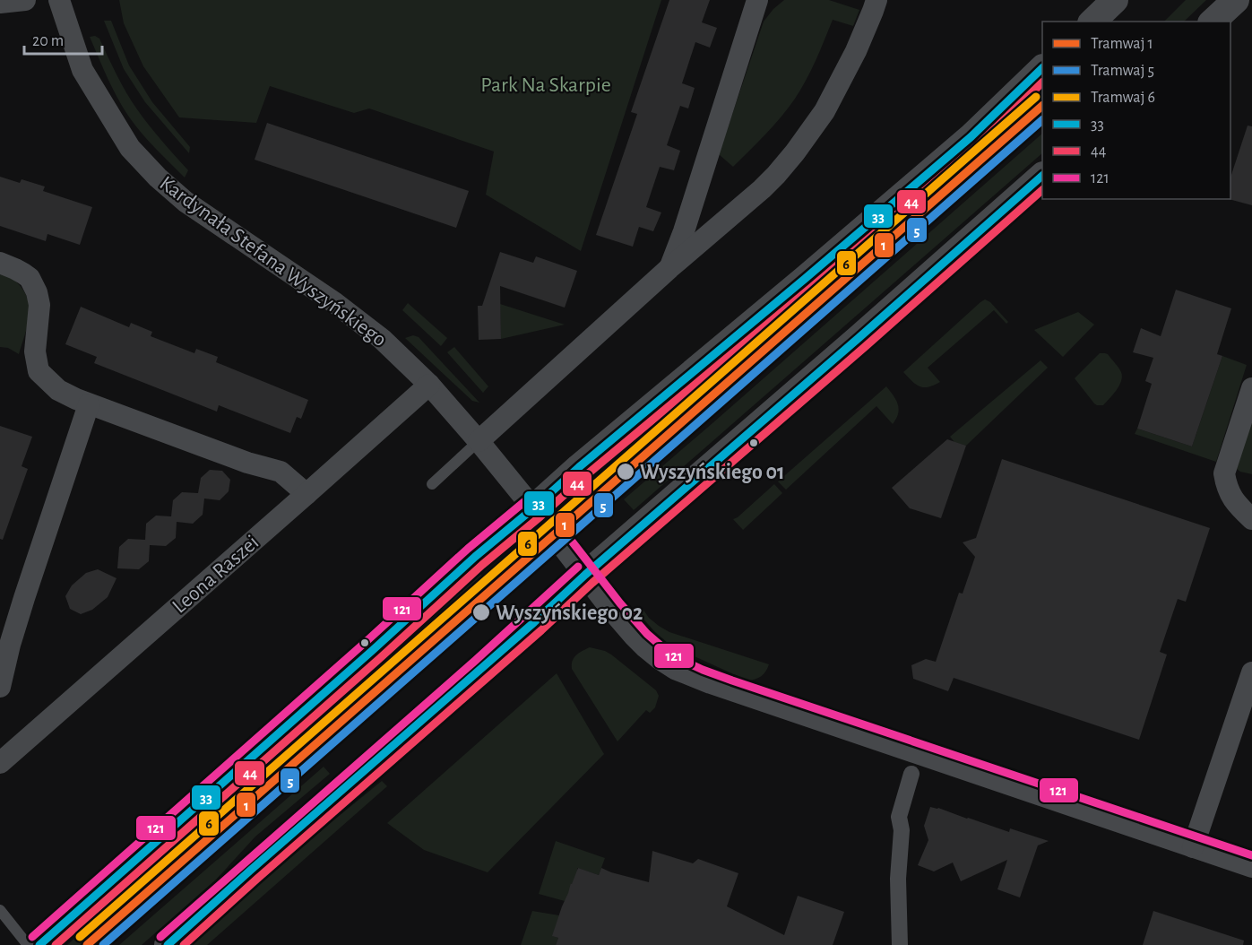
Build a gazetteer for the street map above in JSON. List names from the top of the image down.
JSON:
{
  "streets": {
    "street": ["Kardynała Stefana Wyszyńskiego", "Leona Raszei"]
  },
  "crossings": [
    ["Kardynała Stefana Wyszyńskiego", "Leona Raszei"]
  ],
  "parks": ["Park Na Skarpie"],
  "places": ["Wyszyńskiego 01", "Wyszyńskiego 02"],
  "lines": [
    "transit line 33",
    "transit line 44",
    "tram line 6",
    "tram line 1",
    "tram line 5",
    "transit line 121"
  ],
  "legend": [
    "Tramwaj 1",
    "Tramwaj 5",
    "Tramwaj 6",
    "33",
    "44",
    "121"
  ],
  "scale_bar": "20 m"
}
